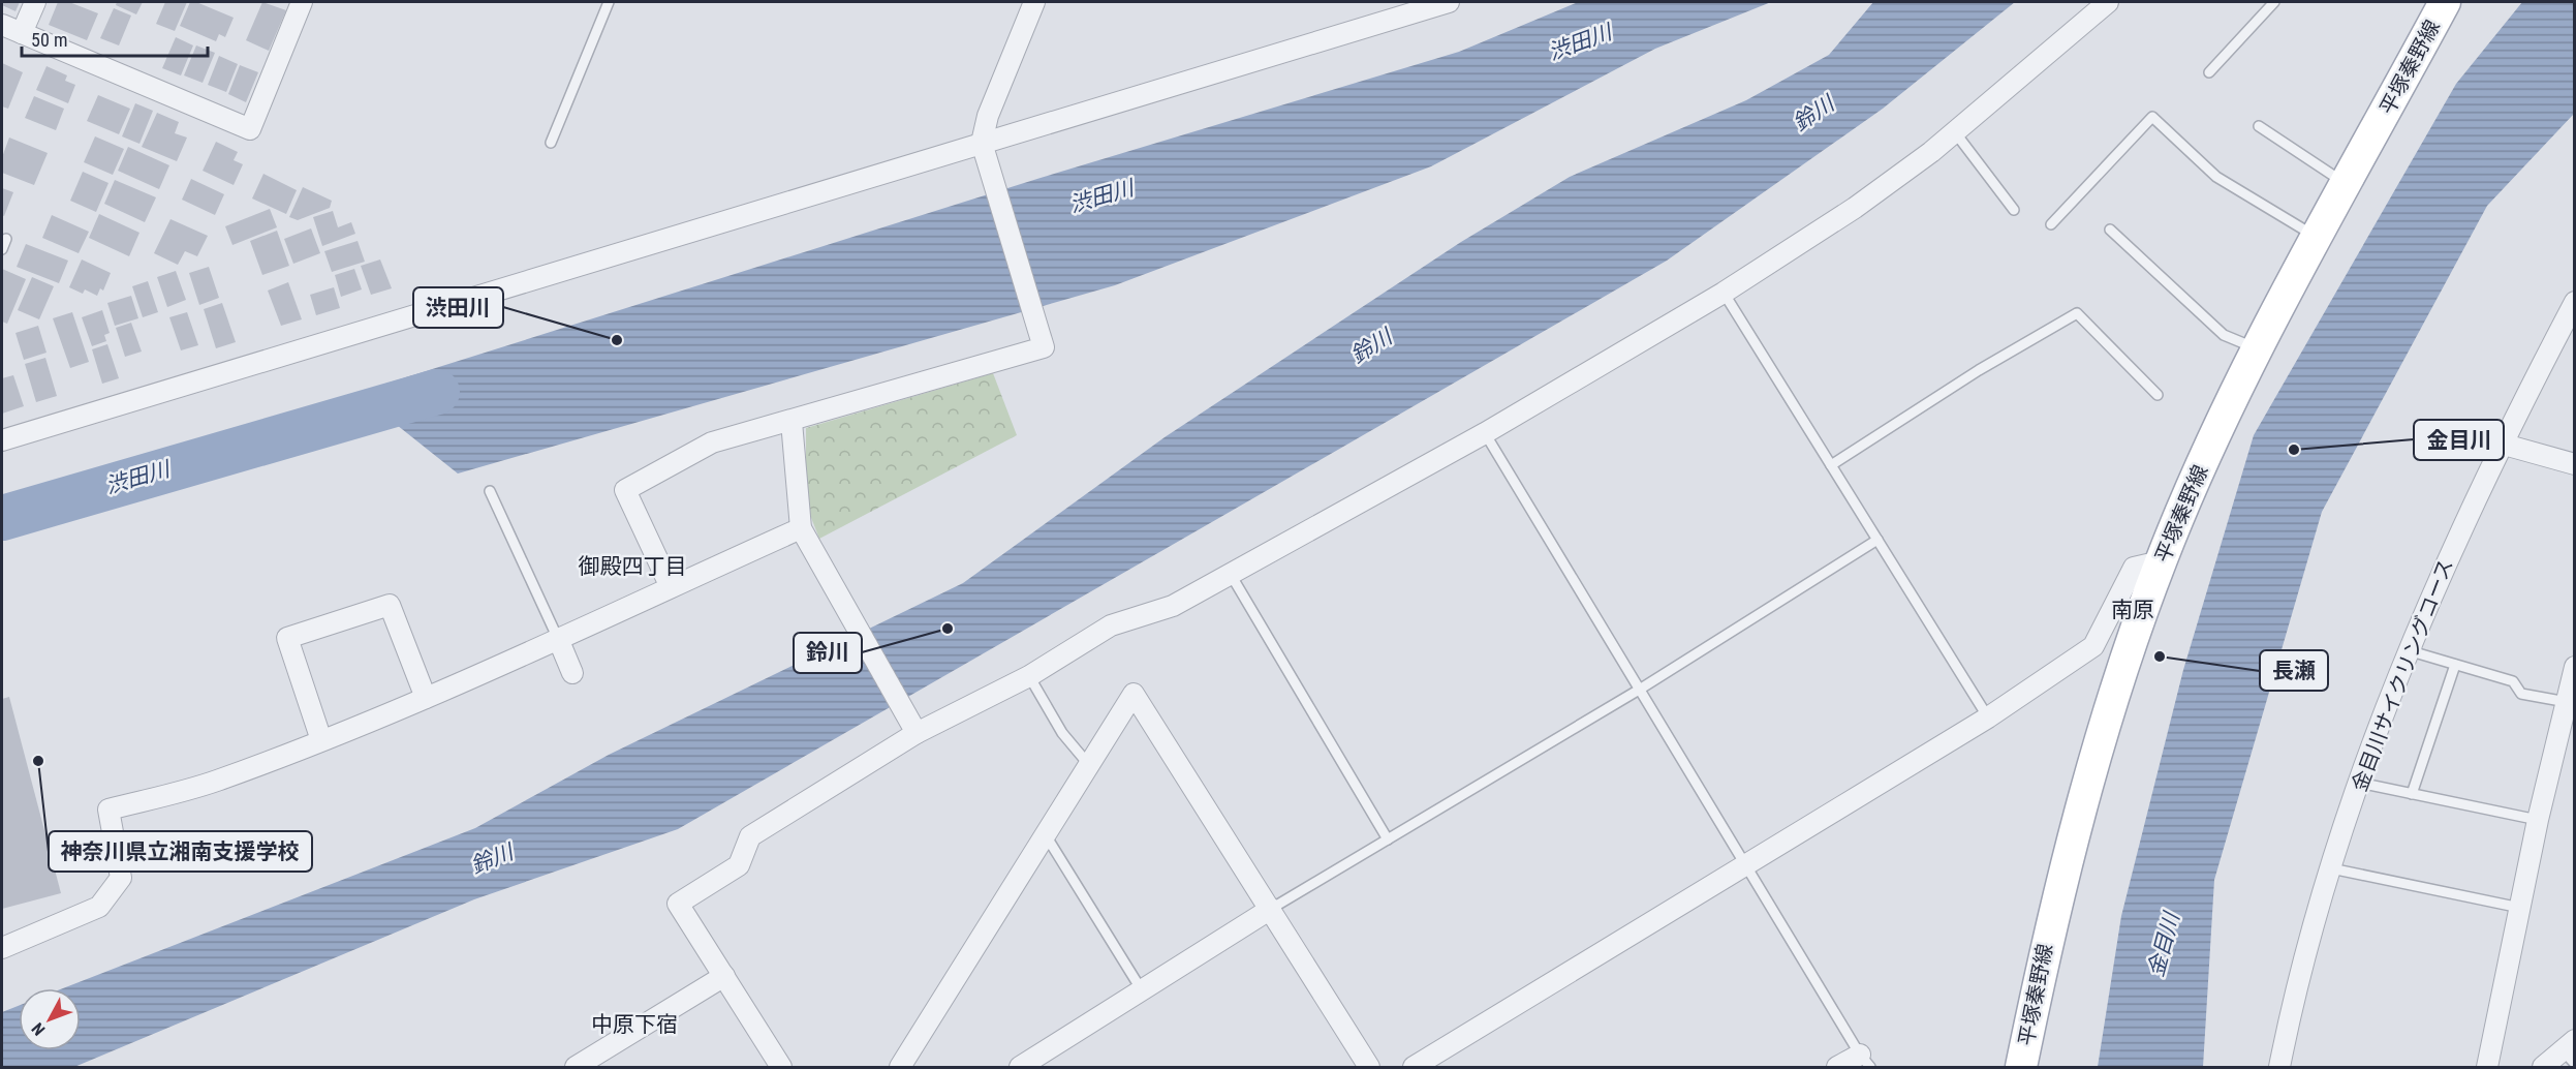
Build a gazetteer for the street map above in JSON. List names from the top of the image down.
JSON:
{
  "streets": {
    "main road": ["平塚秦野線"],
    "street": ["金目川サイクリングコース"]
  },
  "districts": ["御殿四丁目", "南原", "中原下宿"],
  "water": ["渋田川", "鈴川", "金目川"],
  "places": [
    "渋田川",
    "金目川",
    "鈴川",
    "長瀬",
    "神奈川県立湘南支援学校"
  ],
  "scale_bar": "50 m",
  "north": "bottom left"
}
